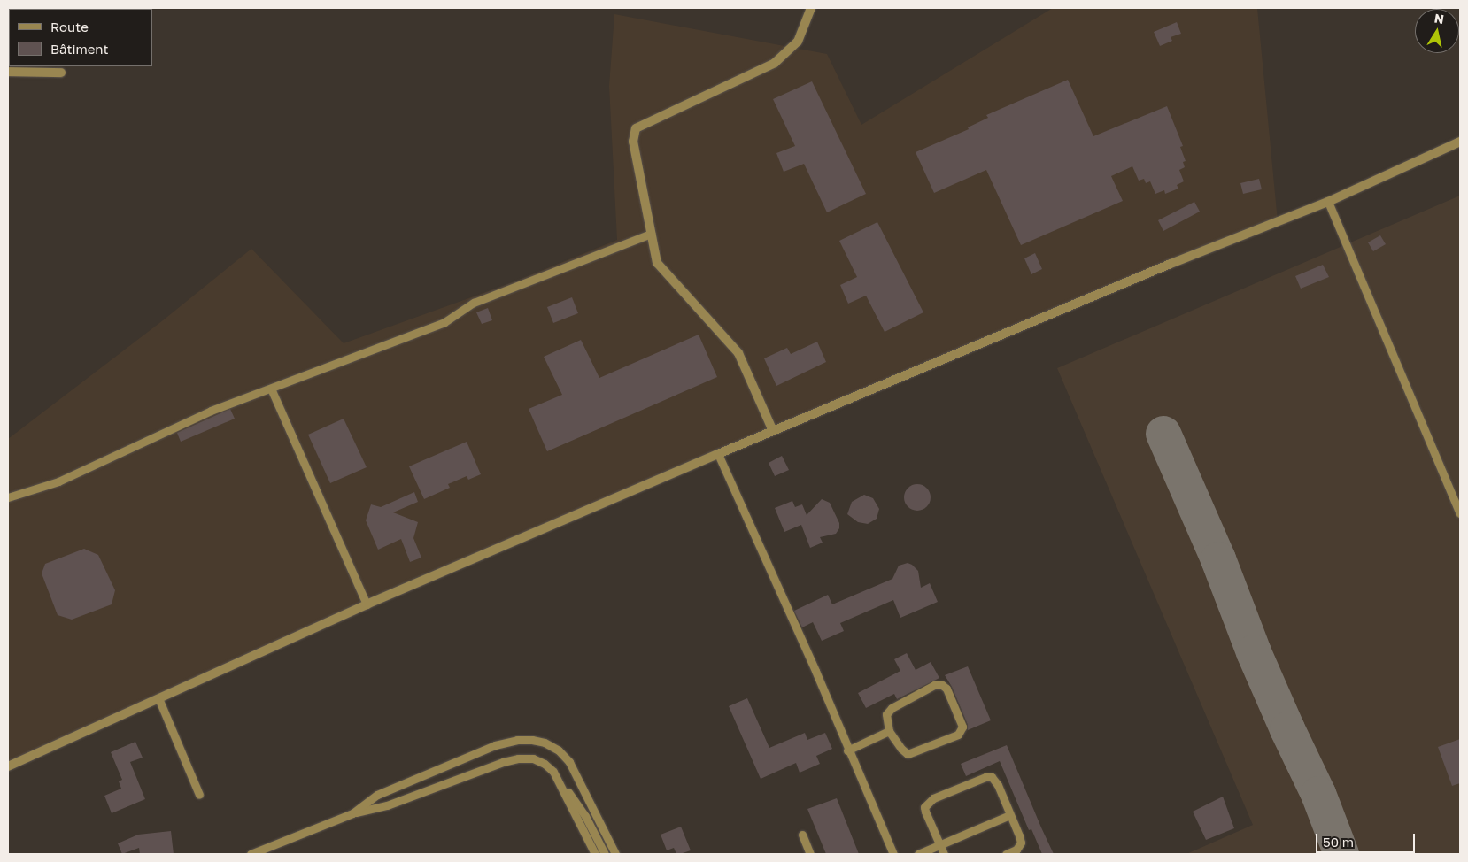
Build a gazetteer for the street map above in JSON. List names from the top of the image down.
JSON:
{
  "legend": ["Route", "Bâtiment"],
  "scale_bar": "50 m",
  "north": "top"
}
